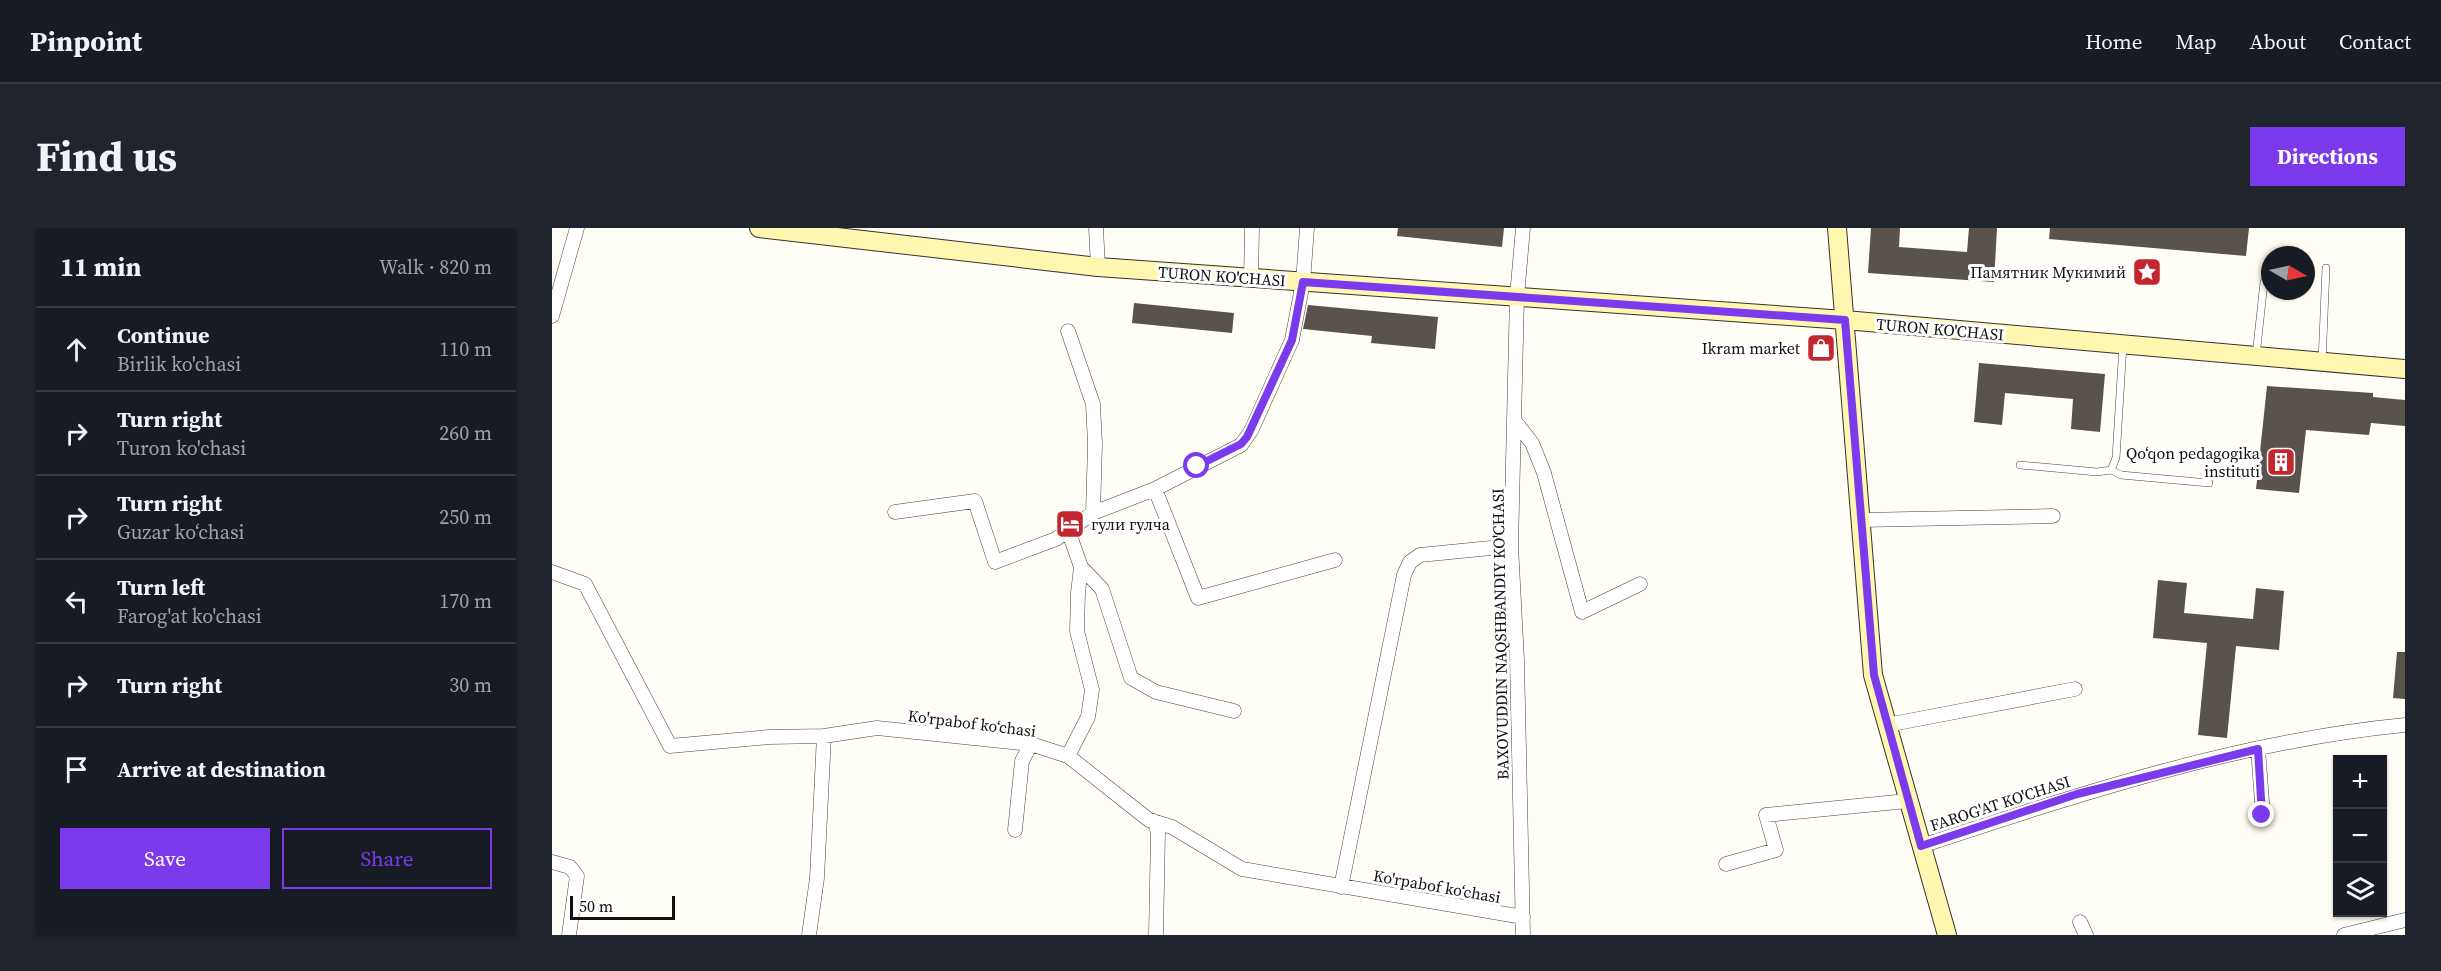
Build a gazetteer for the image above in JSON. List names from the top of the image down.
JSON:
{
  "streets": {
    "main road": ["TURON KO'CHASI"],
    "street": ["BAXOVUDDIN NAQSHBANDIY KO'CHASI", "Ko'rpabof koʻchasi", "FAROG'AT KO'CHASI"]
  },
  "crossings": [
    ["TURON KO'CHASI", "BAXOVUDDIN NAQSHBANDIY KO'CHASI"],
    ["BAXOVUDDIN NAQSHBANDIY KO'CHASI", "Ko'rpabof koʻchasi"]
  ],
  "places": {
    "place": ["Памятник Мукимий"],
    "shop": ["Ikram market"],
    "building": ["Qoʻqon pedagogika instituti"],
    "hotel": ["гули гулча"]
  },
  "scale_bar": "50 m",
  "north": "right",
  "page": {
    "header": "Pinpoint",
    "nav": [
      "Home",
      "Map",
      "About",
      "Contact"
    ],
    "title": "Find us",
    "buttons": [
      "Directions",
      ["Save", "Share"]
    ],
    "heading": ["11 min", "Walk · 820 m"],
    "list": [
      ["Continue", "Birlik ko'chasi", "110 m"],
      ["Turn right", "Turon ko'chasi", "260 m"],
      ["Turn right", "Guzar koʻchasi", "250 m"],
      ["Turn left", "Farog'at ko'chasi", "170 m"],
      ["Turn right", "30 m"],
      "Arrive at destination"
    ],
    "map_buttons": ["+", "−"],
    "scale": "50 m"
  }
}
